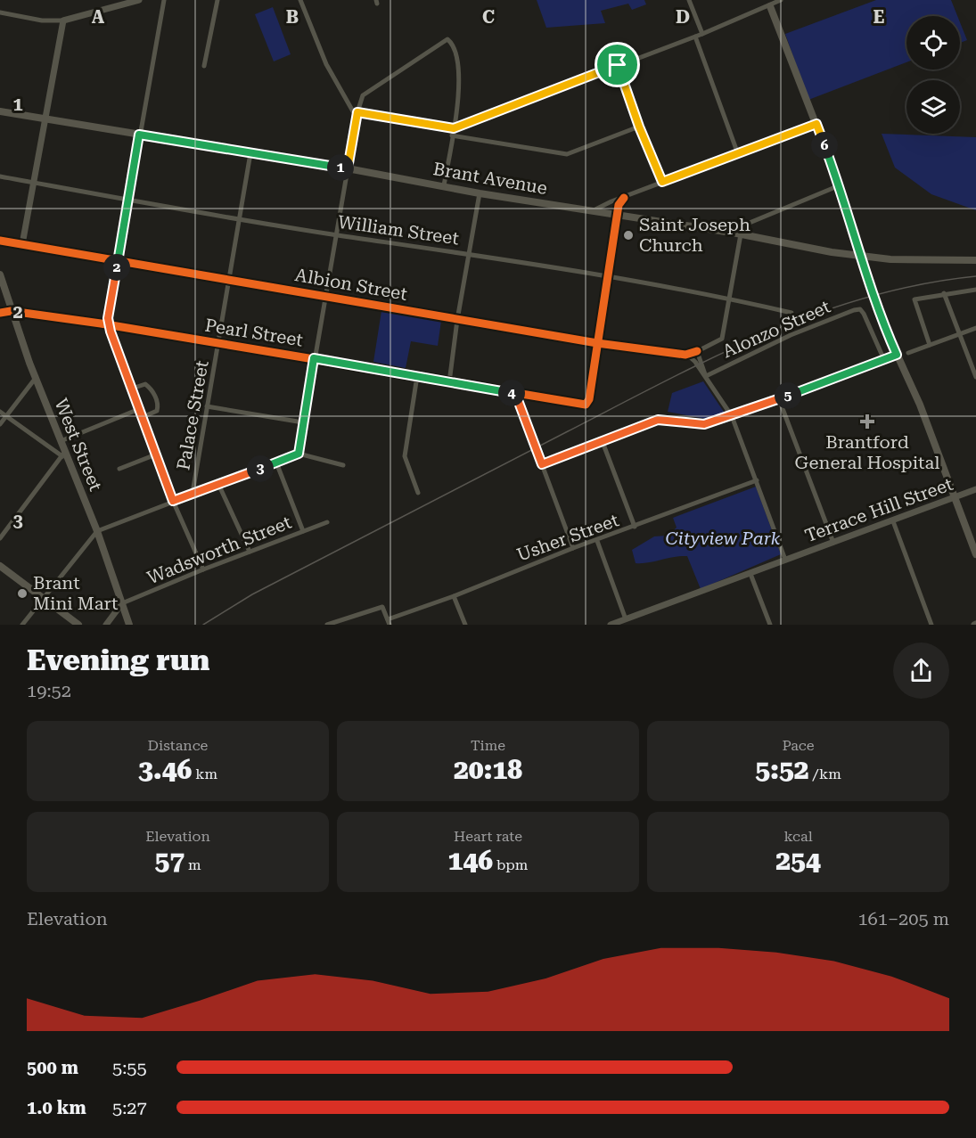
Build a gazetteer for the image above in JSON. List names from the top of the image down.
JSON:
{
  "streets": {
    "main road": ["Brant Avenue", "West Street"],
    "street": [
      "William Street",
      "Albion Street",
      "Alonzo Street",
      "Pearl Street",
      "Palace Street",
      "Terrace Hill Street",
      "Usher Street",
      "Wadsworth Street"
    ]
  },
  "crossings": [
    ["Brant Avenue", "Palace Street"],
    ["William Street", "Albion Street"],
    ["William Street", "Palace Street"],
    ["Albion Street", "Pearl Street"],
    ["Albion Street", "Palace Street"],
    ["Pearl Street", "Palace Street"],
    ["Pearl Street", "West Street"],
    ["West Street", "Wadsworth Street"]
  ],
  "parks": ["Cityview Park"],
  "places": {
    "other": ["Saint Joseph Church", "Brant Mini Mart"],
    "health": ["Brantford General Hospital"]
  },
  "page": {
    "pins": [
      "6",
      "1",
      "2",
      "4",
      "5",
      "3"
    ],
    "heading": ["Evening run", "19:52"],
    "stats": [
      ["Distance", "3.46 km"],
      ["Time", "20:18"],
      ["Pace", "5:52 /km"],
      ["Elevation", "57 m"],
      ["Heart rate", "146 bpm"],
      ["kcal", "254"]
    ],
    "chart": ["Elevation", "161–205 m"],
    "list": [
      {
        "name": "500 m",
        "note": "5:55"
      },
      {
        "name": "1.0 km",
        "note": "5:27"
      }
    ]
  },
  "grid": {
    "columns": [
      "A",
      "B",
      "C",
      "D",
      "E"
    ],
    "rows": ["1", "2", "3"]
  }
}
